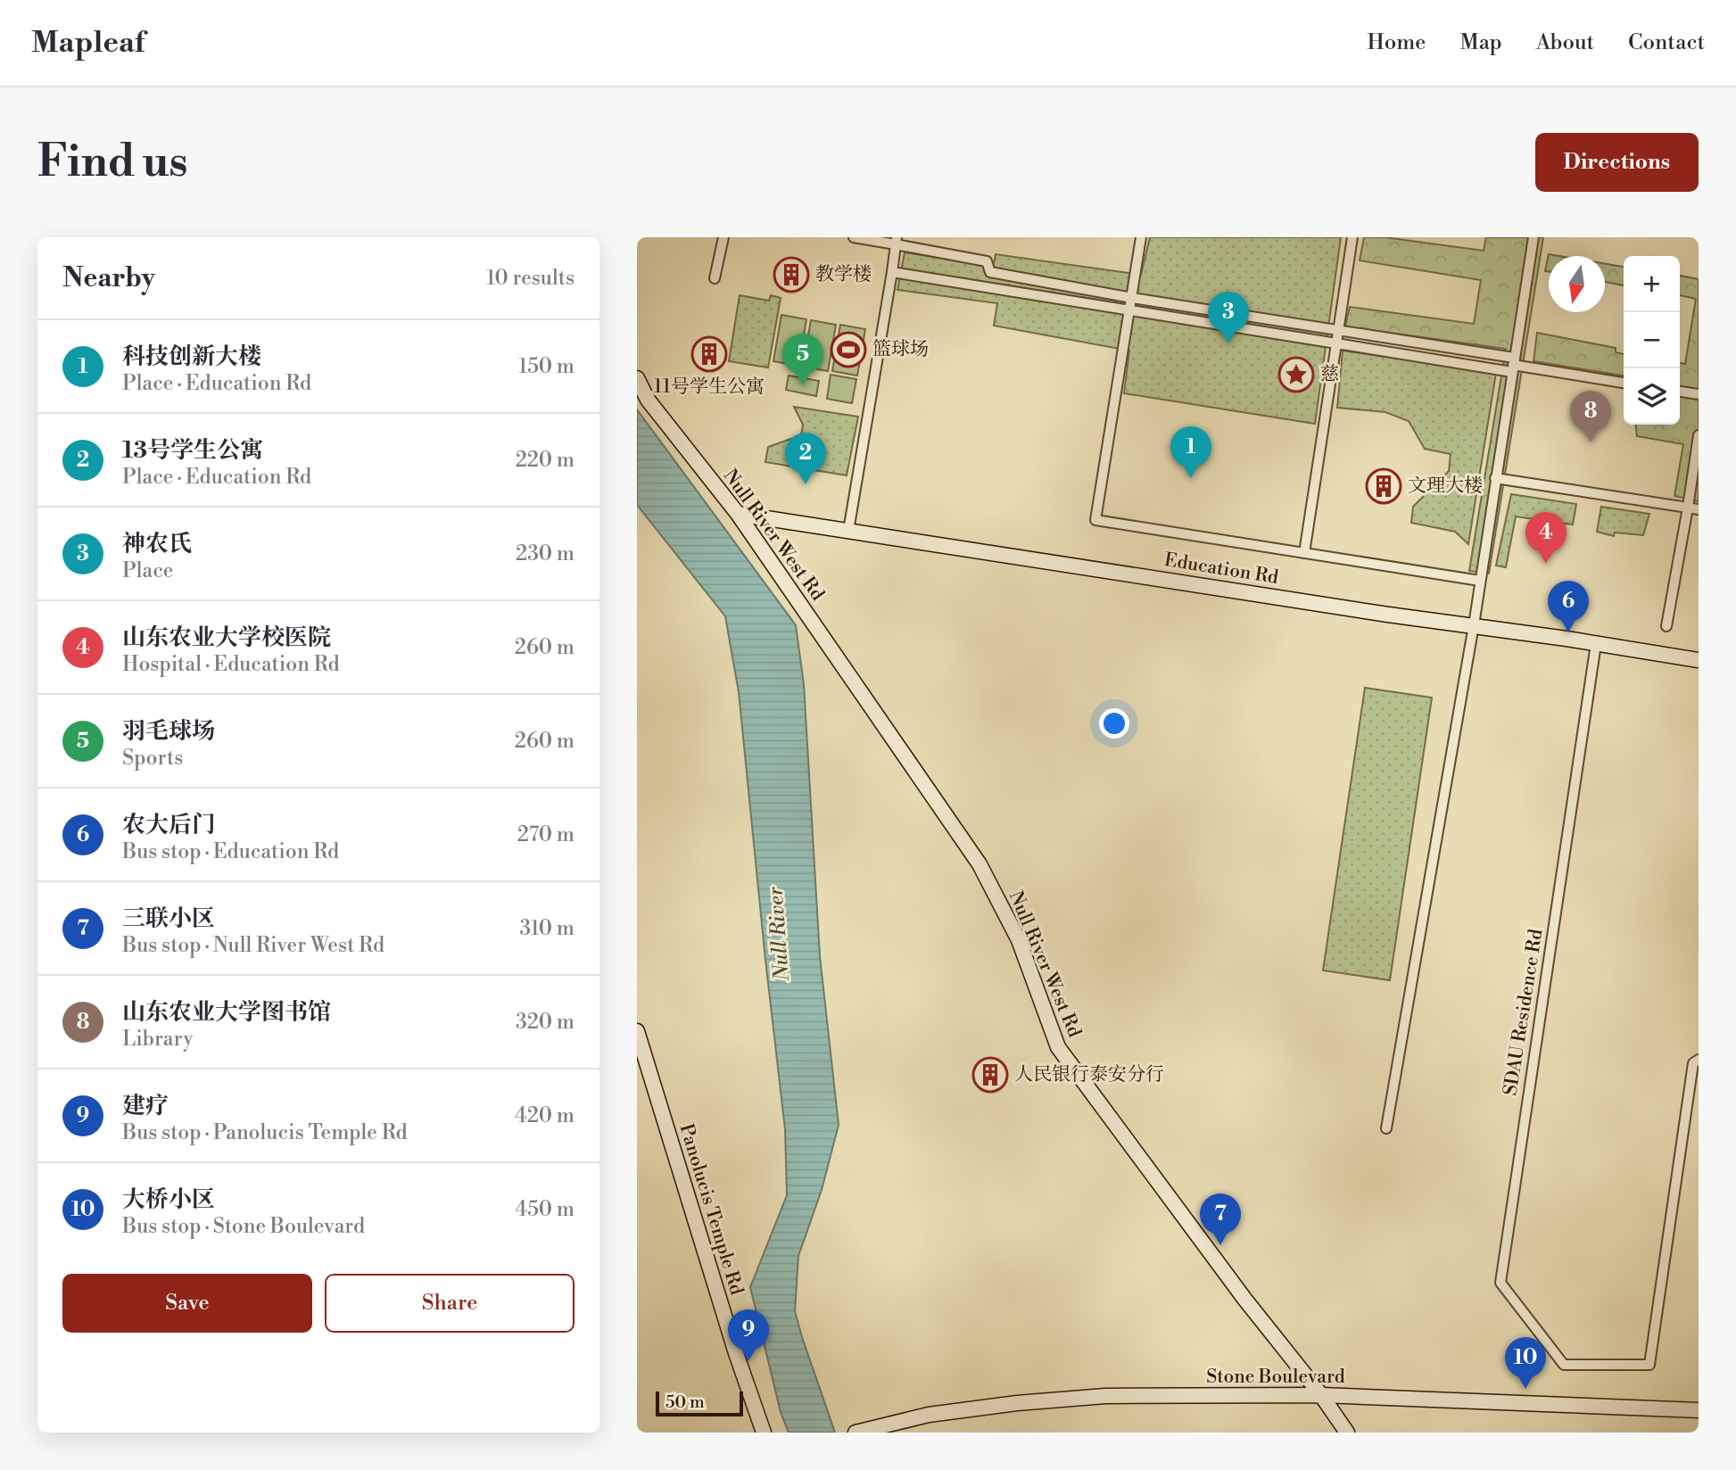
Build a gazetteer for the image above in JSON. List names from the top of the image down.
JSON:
{
  "streets": {
    "street": [
      "Null River West Rd",
      "Education Rd",
      "SDAU Residence Rd",
      "Panolucis Temple Rd",
      "Stone Boulevard"
    ]
  },
  "crossings": [
    ["Null River West Rd", "Education Rd"],
    ["Null River West Rd", "Stone Boulevard"],
    ["Education Rd", "SDAU Residence Rd"]
  ],
  "water": ["Null River"],
  "places": {
    "building": [
      "教学楼",
      "11号学生公寓",
      "文理大楼",
      "人民银行泰安分行"
    ],
    "sports": ["篮球场"],
    "place": ["慈"]
  },
  "scale_bar": "50 m",
  "north": "bottom",
  "page": {
    "header": "Mapleaf",
    "nav": [
      "Home",
      "Map",
      "About",
      "Contact"
    ],
    "buttons": [
      "Directions",
      ["Save", "Share"]
    ],
    "title": "Find us",
    "heading": ["Nearby", "10 results"],
    "map_buttons": ["+", "−"],
    "pins": [
      "3",
      "5",
      "8",
      "1",
      "2",
      "4",
      "6",
      "7",
      "9",
      "10"
    ],
    "list": [
      {
        "mark": "1",
        "name": "科技创新大楼",
        "note": "Place · Education Rd",
        "value": "150 m"
      },
      {
        "mark": "2",
        "name": "13号学生公寓",
        "note": "Place · Education Rd",
        "value": "220 m"
      },
      {
        "mark": "3",
        "name": "神农氏",
        "note": "Place",
        "value": "230 m"
      },
      {
        "mark": "4",
        "name": "山东农业大学校医院",
        "note": "Hospital · Education Rd",
        "value": "260 m"
      },
      {
        "mark": "5",
        "name": "羽毛球场",
        "note": "Sports",
        "value": "260 m"
      },
      {
        "mark": "6",
        "name": "农大后门",
        "note": "Bus stop · Education Rd",
        "value": "270 m"
      },
      {
        "mark": "7",
        "name": "三联小区",
        "note": "Bus stop · Null River West Rd",
        "value": "310 m"
      },
      {
        "mark": "8",
        "name": "山东农业大学图书馆",
        "note": "Library",
        "value": "320 m"
      },
      {
        "mark": "9",
        "name": "建疗",
        "note": "Bus stop · Panolucis Temple Rd",
        "value": "420 m"
      },
      {
        "mark": "10",
        "name": "大桥小区",
        "note": "Bus stop · Stone Boulevard",
        "value": "450 m"
      }
    ],
    "scale": "50 m"
  }
}
